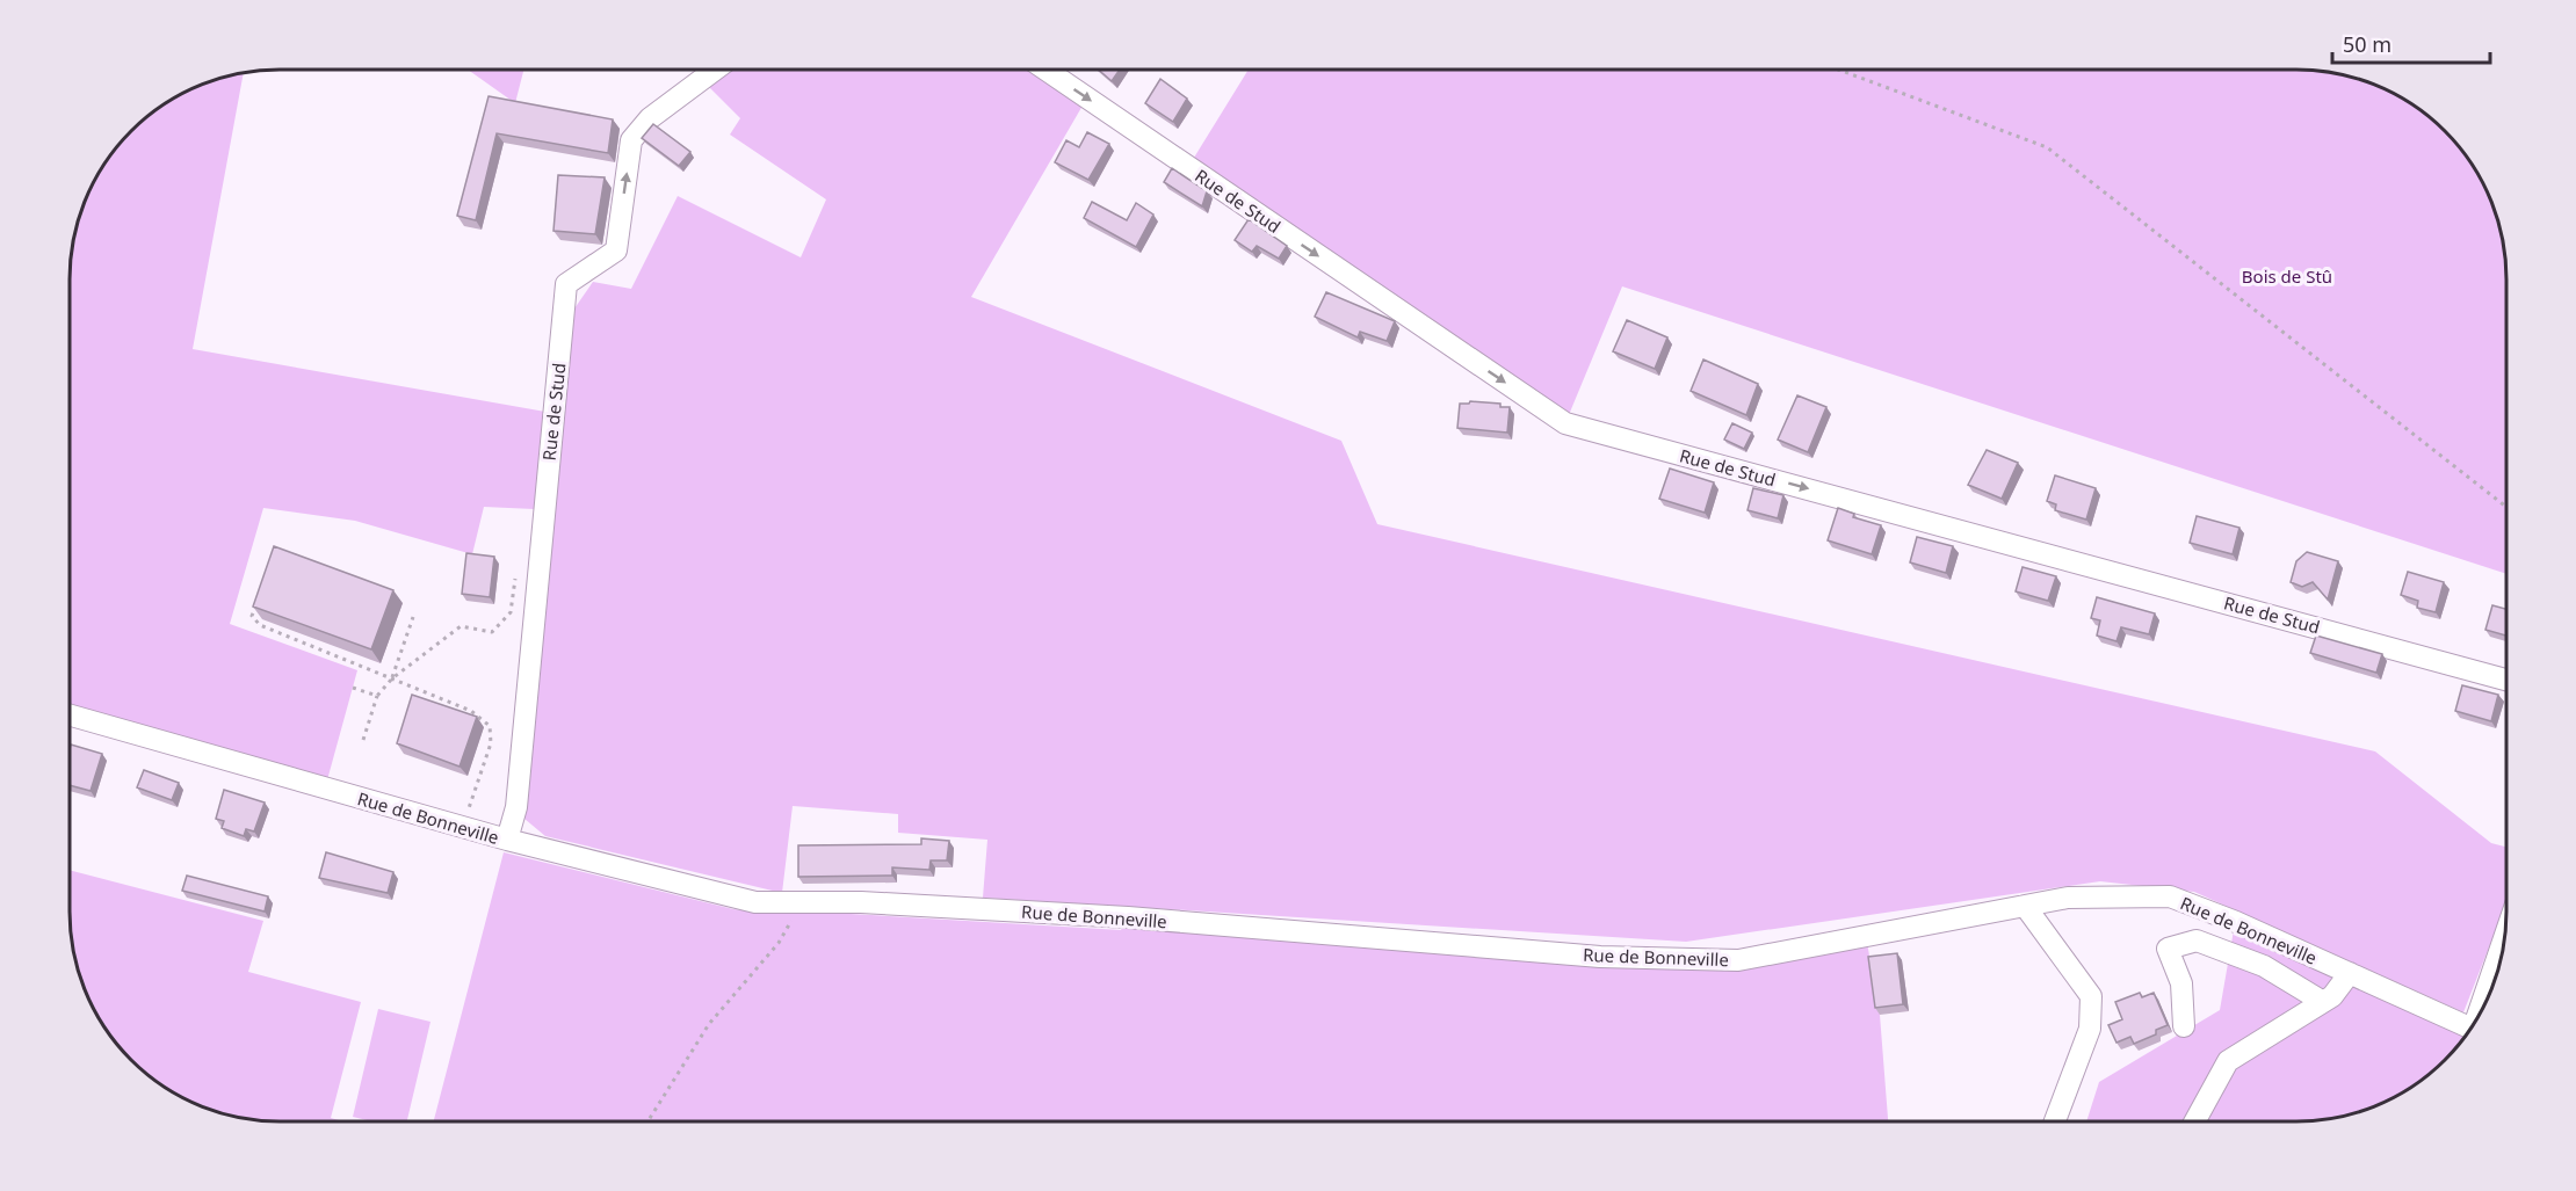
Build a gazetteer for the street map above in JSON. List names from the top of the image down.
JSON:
{
  "streets": {
    "street": ["Rue de Stud", "Rue de Bonneville"]
  },
  "crossings": [
    ["Rue de Stud", "Rue de Bonneville"]
  ],
  "parks": ["Bois de Stû"],
  "scale_bar": "50 m"
}
